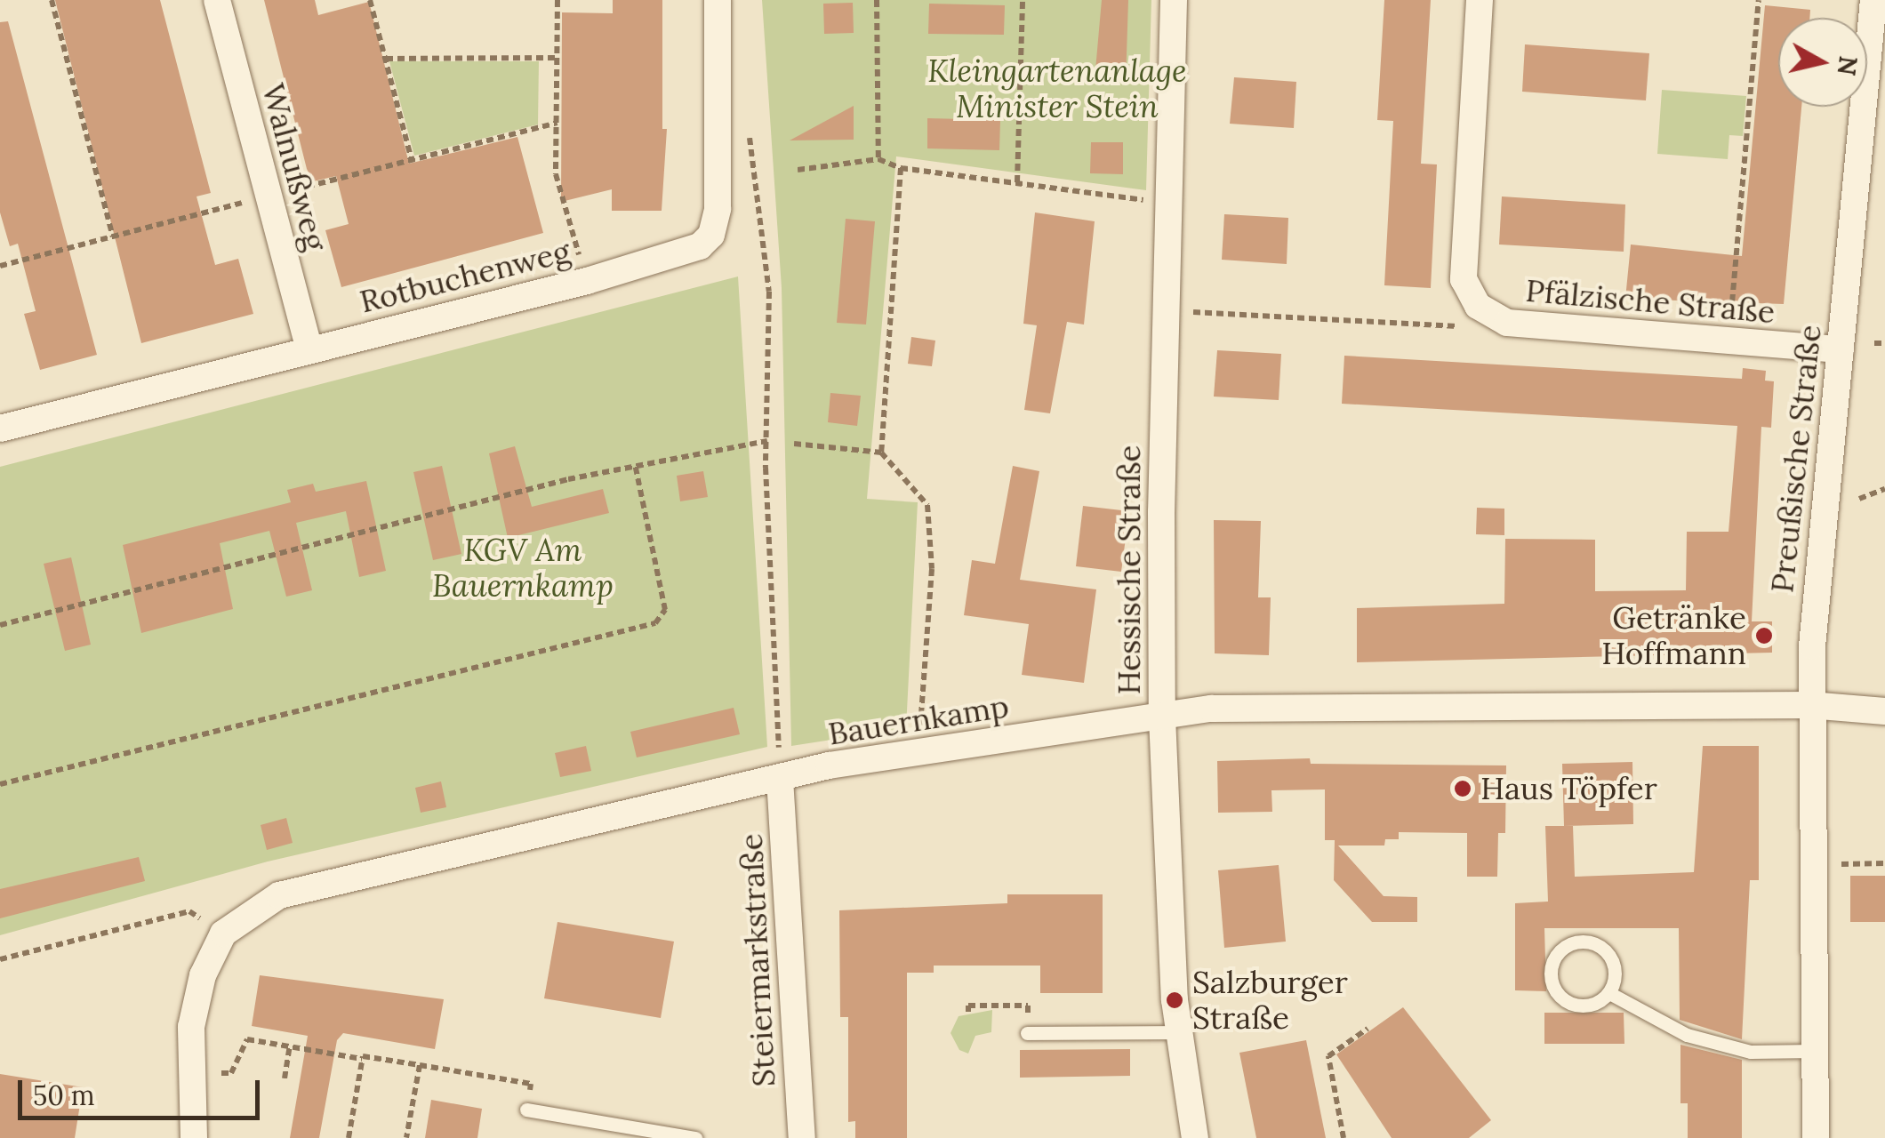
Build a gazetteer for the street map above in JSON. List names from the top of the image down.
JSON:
{
  "streets": {
    "street": [
      "Walnußweg",
      "Rotbuchenweg",
      "Pfälzische Straße",
      "Preußische Straße",
      "Hessische Straße",
      "Bauernkamp",
      "Steiermarkstraße"
    ]
  },
  "crossings": [
    ["Walnußweg", "Rotbuchenweg"],
    ["Pfälzische Straße", "Preußische Straße"],
    ["Preußische Straße", "Bauernkamp"],
    ["Hessische Straße", "Bauernkamp"],
    ["Bauernkamp", "Steiermarkstraße"]
  ],
  "parks": ["Kleingartenanlage Minister Stein", "KGV Am Bauernkamp"],
  "places": ["Getränke Hoffmann", "Haus Töpfer", "Salzburger Straße"],
  "scale_bar": "50 m",
  "north": "right"
}
